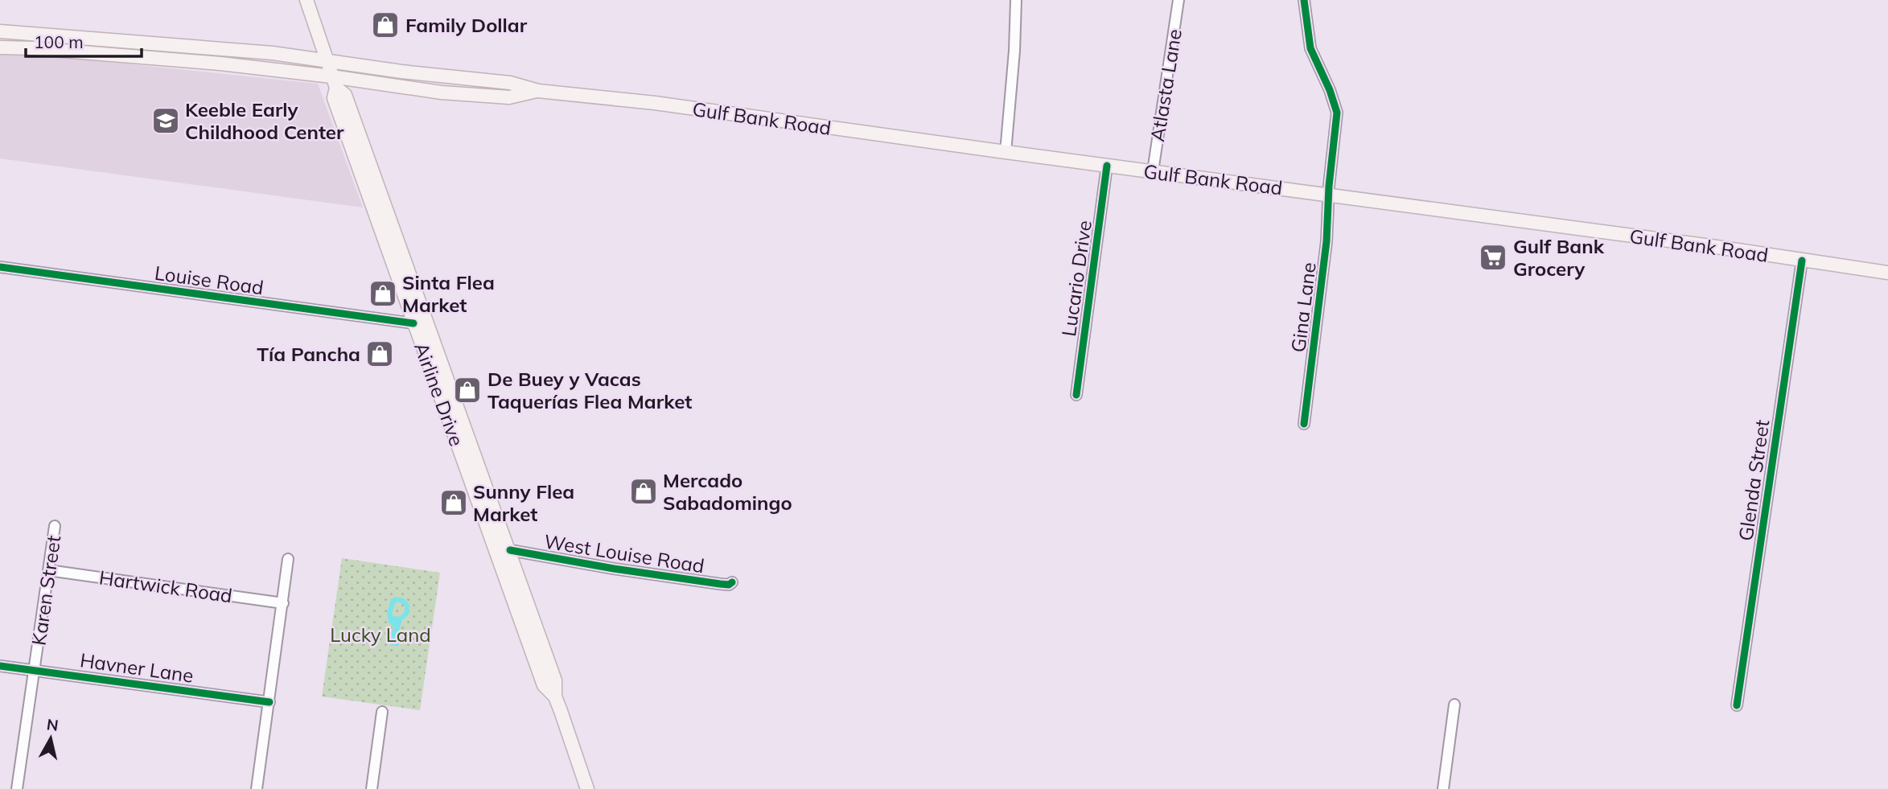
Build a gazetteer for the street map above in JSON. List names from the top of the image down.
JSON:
{
  "streets": {
    "main road": ["Gulf Bank Road", "Airline Drive"],
    "street": [
      "Atlasta Lane",
      "Lucario Drive",
      "Louise Road",
      "Gina Lane",
      "Glenda Street",
      "West Louise Road",
      "Hartwick Road",
      "Karen Street",
      "Havner Lane"
    ]
  },
  "crossings": [
    ["Atlasta Lane", "Gulf Bank Road"],
    ["Gulf Bank Road", "Lucario Drive"],
    ["Gulf Bank Road", "Gina Lane"],
    ["Gulf Bank Road", "Airline Drive"],
    ["Gulf Bank Road", "Glenda Street"],
    ["Louise Road", "Airline Drive"],
    ["Airline Drive", "West Louise Road"],
    ["Hartwick Road", "Karen Street"],
    ["Karen Street", "Havner Lane"]
  ],
  "parks": ["Lucky Land"],
  "places": {
    "shop": [
      "Family Dollar",
      "Sinta Flea Market",
      "Tía Pancha",
      "De Buey y Vacas Taquerías Flea Market",
      "Mercado Sabadomingo",
      "Sunny Flea Market"
    ],
    "school or university": ["Keeble Early Childhood Center"],
    "supermarket": ["Gulf Bank Grocery"]
  },
  "scale_bar": "100 m",
  "north": "top"
}
